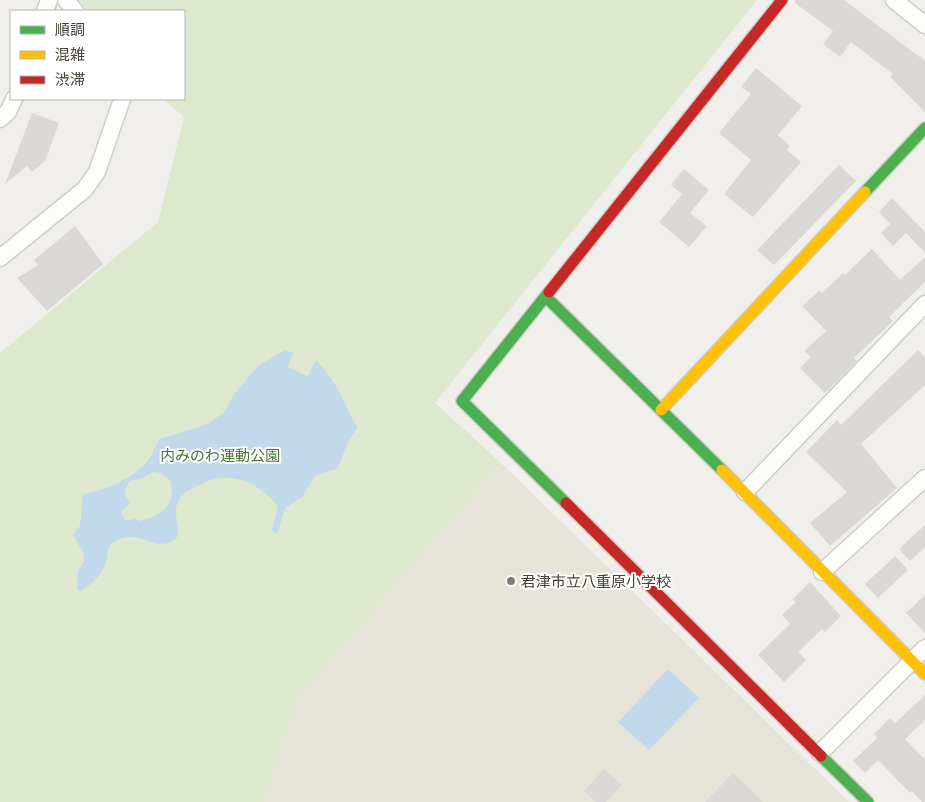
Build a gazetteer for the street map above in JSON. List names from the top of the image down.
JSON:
{
  "parks": ["内みのわ運動公園"],
  "places": ["君津市立八重原小学校"],
  "legend": ["順調", "混雑", "渋滞"]
}
